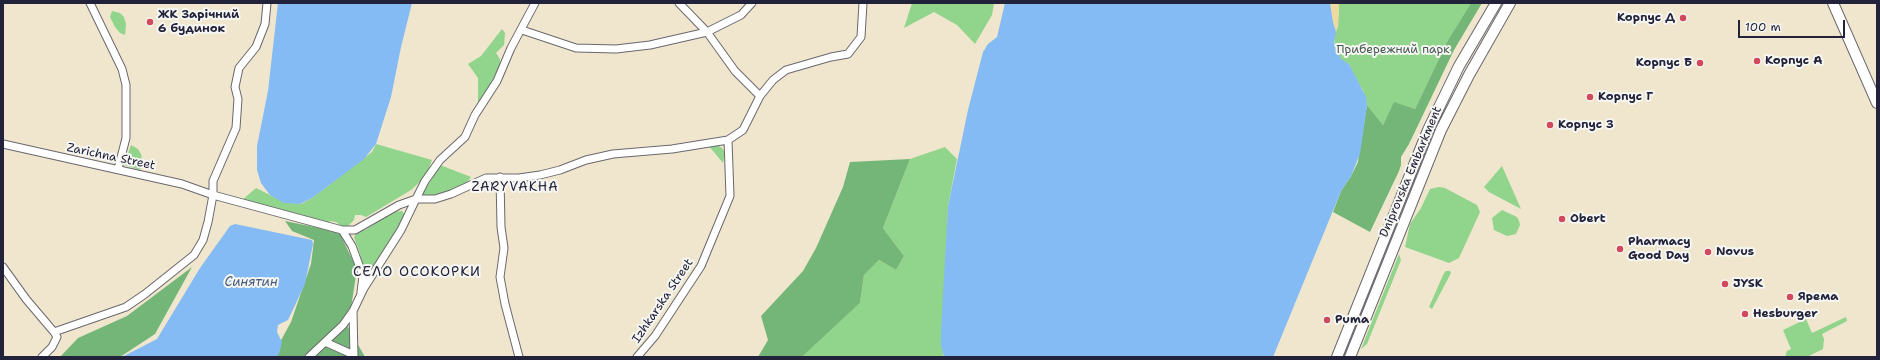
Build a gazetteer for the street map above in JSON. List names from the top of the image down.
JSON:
{
  "streets": {
    "main road": ["Dniprovska Embarkment"],
    "street": ["Zarichna Street", "Izhkarska Street"]
  },
  "districts": ["ZARYVAKHA", "СЕЛО ОСОКОРКИ"],
  "water": ["Синятин"],
  "parks": ["Прибережний парк"],
  "places": [
    "Корпус Д",
    "ЖК Зарічний 6 будинок",
    "Корпус А",
    "Корпус Б",
    "Корпус Г",
    "Корпус З",
    "Obert",
    "Pharmacy Good Day",
    "Novus",
    "JYSK",
    "Ярема",
    "Hesburger",
    "Puma"
  ],
  "scale_bar": "100 m"
}
